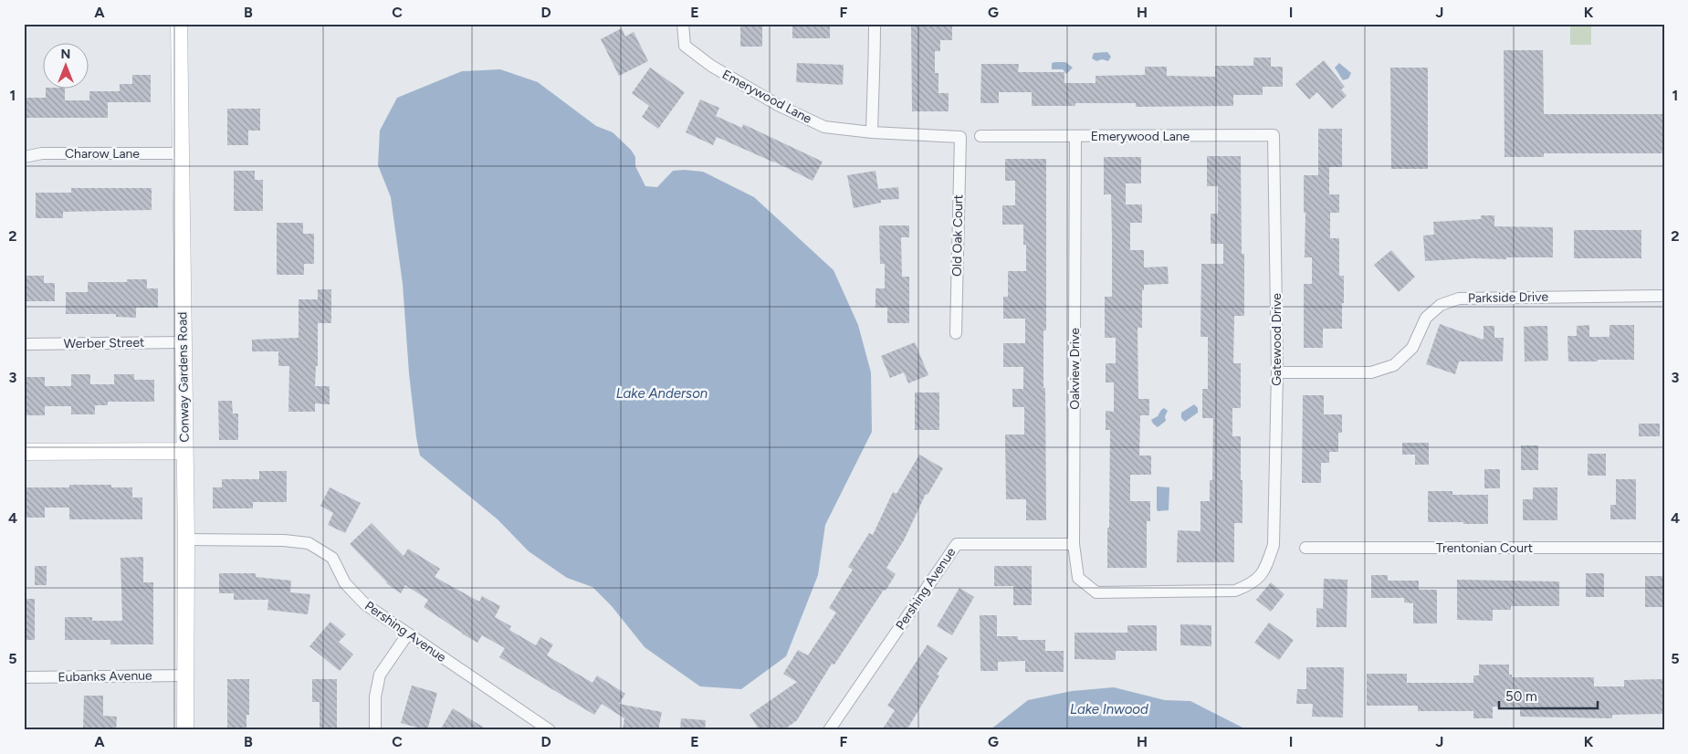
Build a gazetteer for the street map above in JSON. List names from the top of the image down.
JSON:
{
  "streets": {
    "street": [
      "Emerywood Lane",
      "Charow Lane",
      "Old Oak Court",
      "Parkside Drive",
      "Gatewood Drive",
      "Werber Street",
      "Oakview Drive",
      "Conway Gardens Road",
      "Trentonian Court",
      "Pershing Avenue",
      "Eubanks Avenue"
    ]
  },
  "crossings": [
    ["Emerywood Lane", "Old Oak Court"],
    ["Emerywood Lane", "Gatewood Drive"],
    ["Emerywood Lane", "Oakview Drive"],
    ["Charow Lane", "Conway Gardens Road"],
    ["Parkside Drive", "Gatewood Drive"],
    ["Gatewood Drive", "Oakview Drive"],
    ["Werber Street", "Conway Gardens Road"],
    ["Oakview Drive", "Pershing Avenue"],
    ["Conway Gardens Road", "Pershing Avenue"],
    ["Conway Gardens Road", "Eubanks Avenue"]
  ],
  "water": ["Lake Anderson", "Lake Inwood"],
  "scale_bar": "50 m",
  "north": "top",
  "grid": {
    "columns": [
      "A",
      "B",
      "C",
      "D",
      "E",
      "F",
      "G",
      "H",
      "I",
      "J",
      "K"
    ],
    "rows": [
      "1",
      "2",
      "3",
      "4",
      "5"
    ]
  }
}
